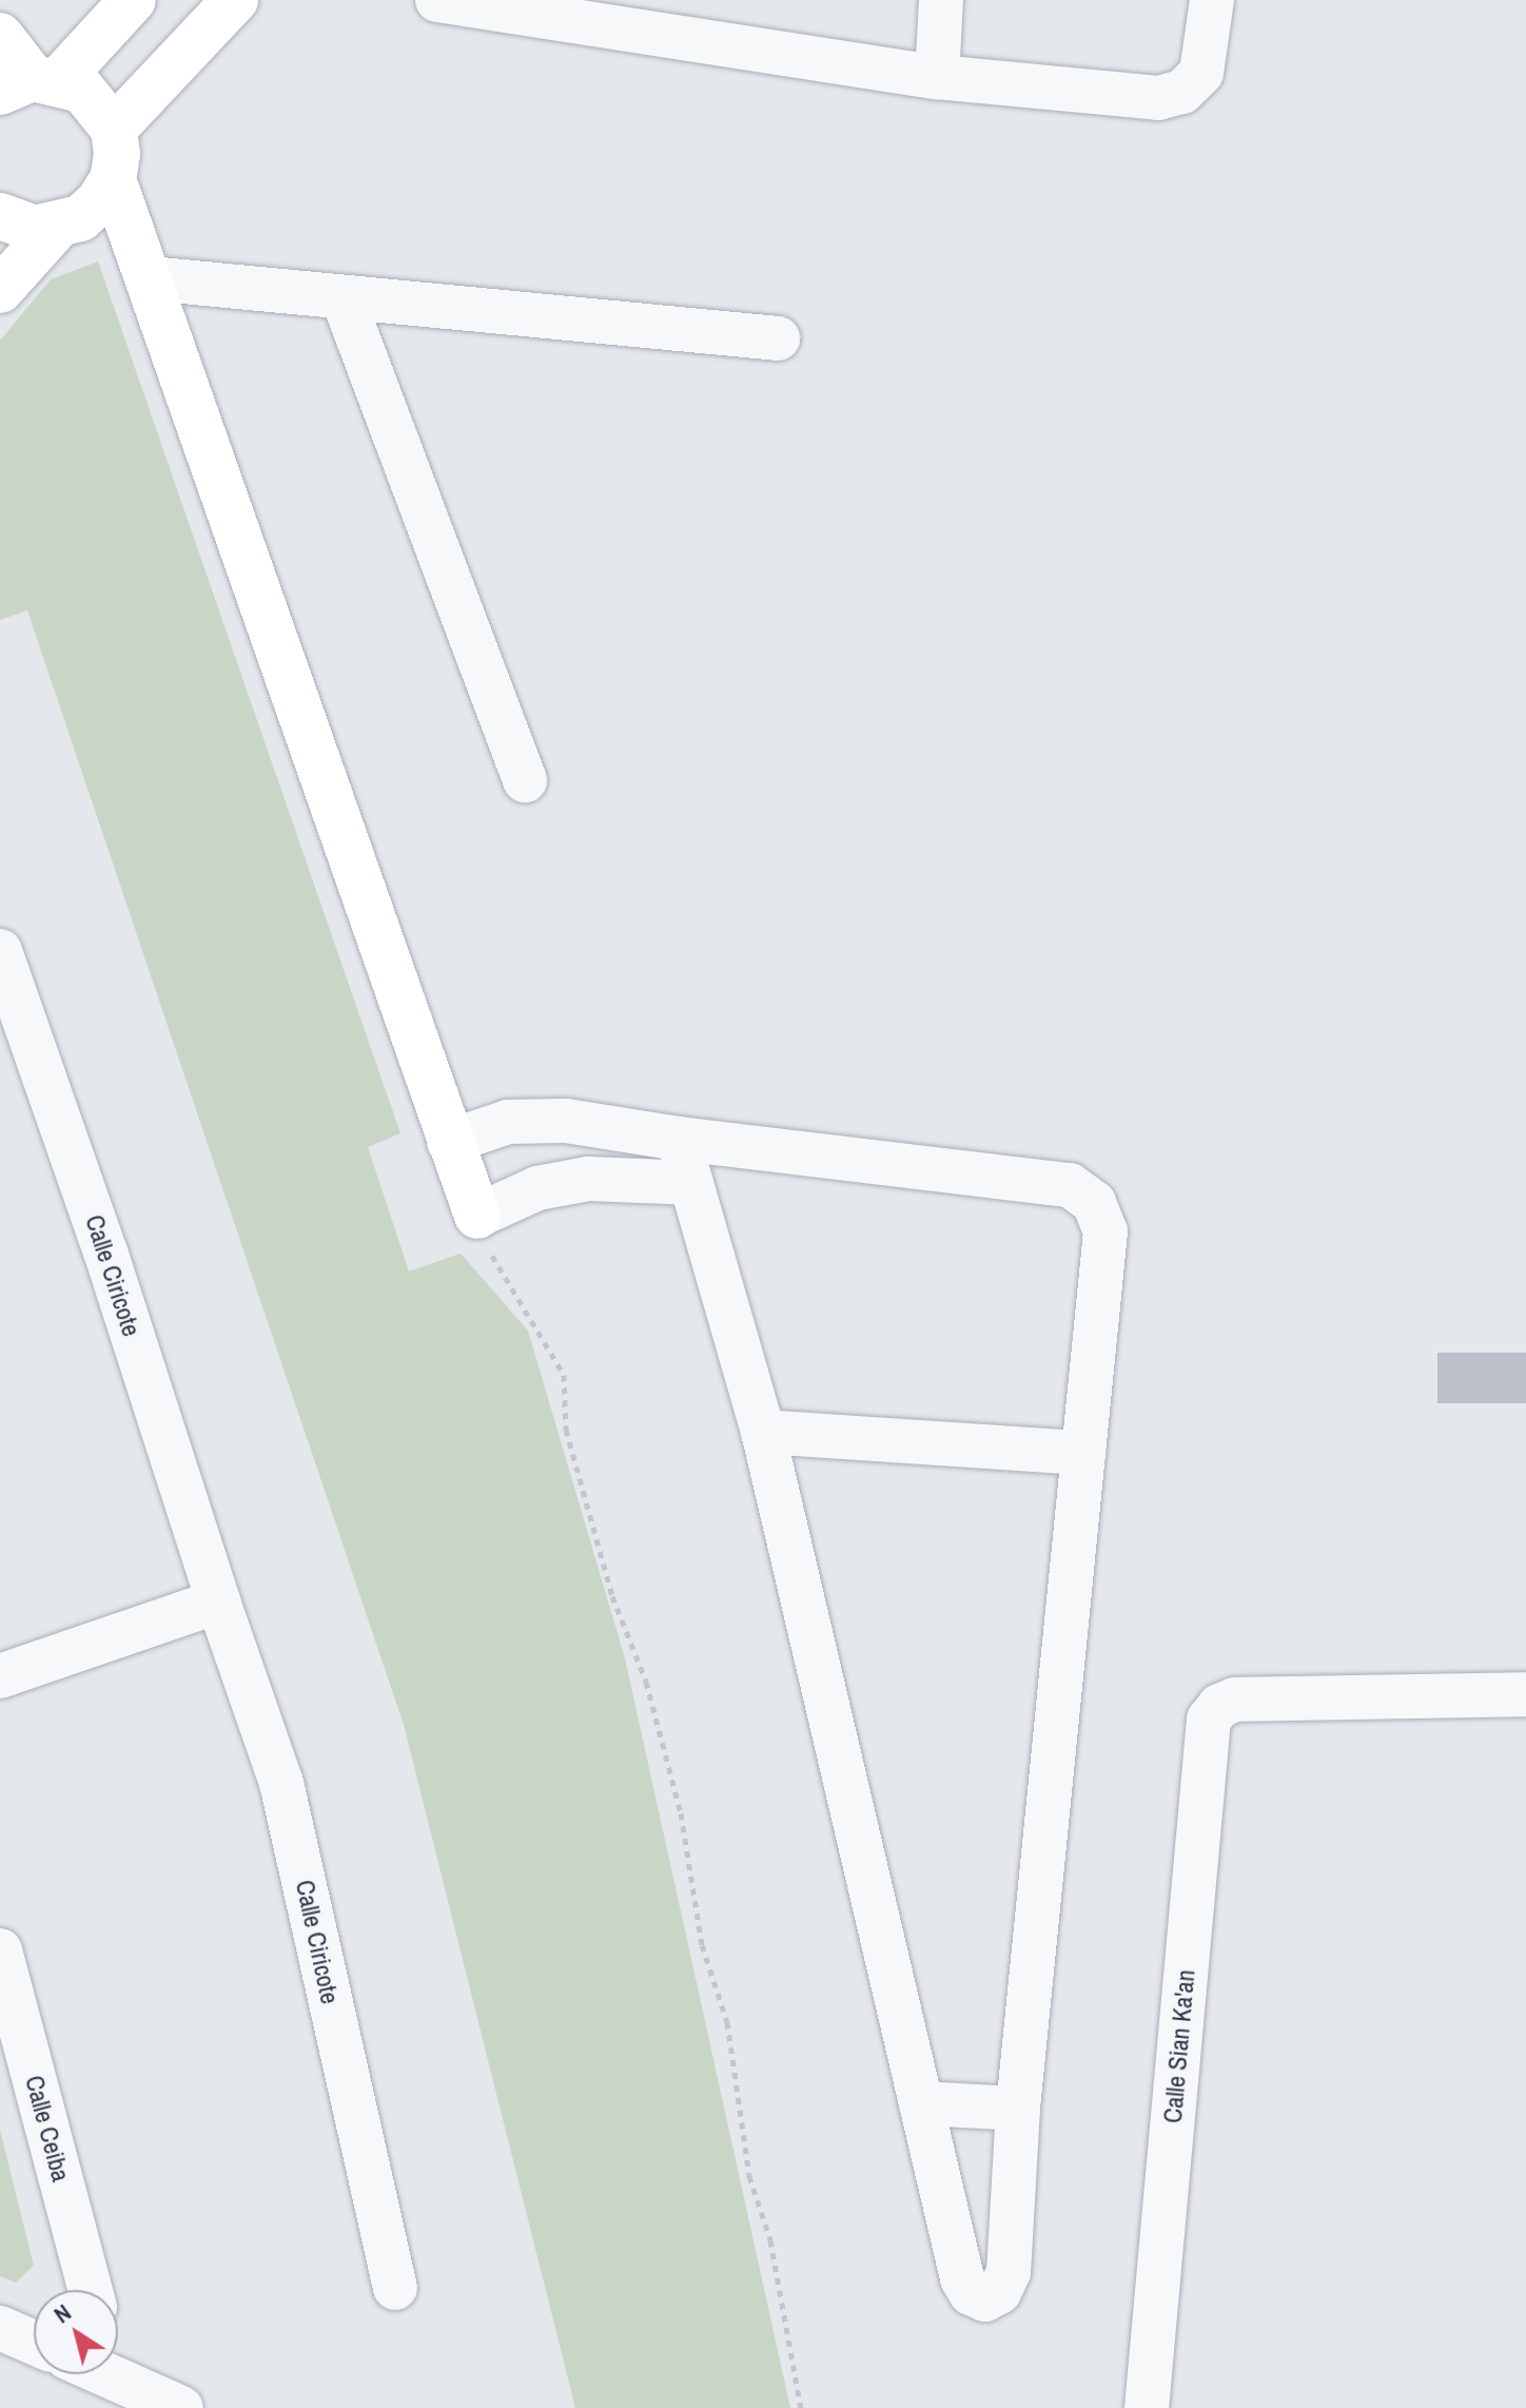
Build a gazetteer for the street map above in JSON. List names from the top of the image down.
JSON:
{
  "streets": {
    "street": ["Calle Ciricote", "Calle Sian Ka'an", "Calle Ceiba"]
  },
  "north": "top left"
}
